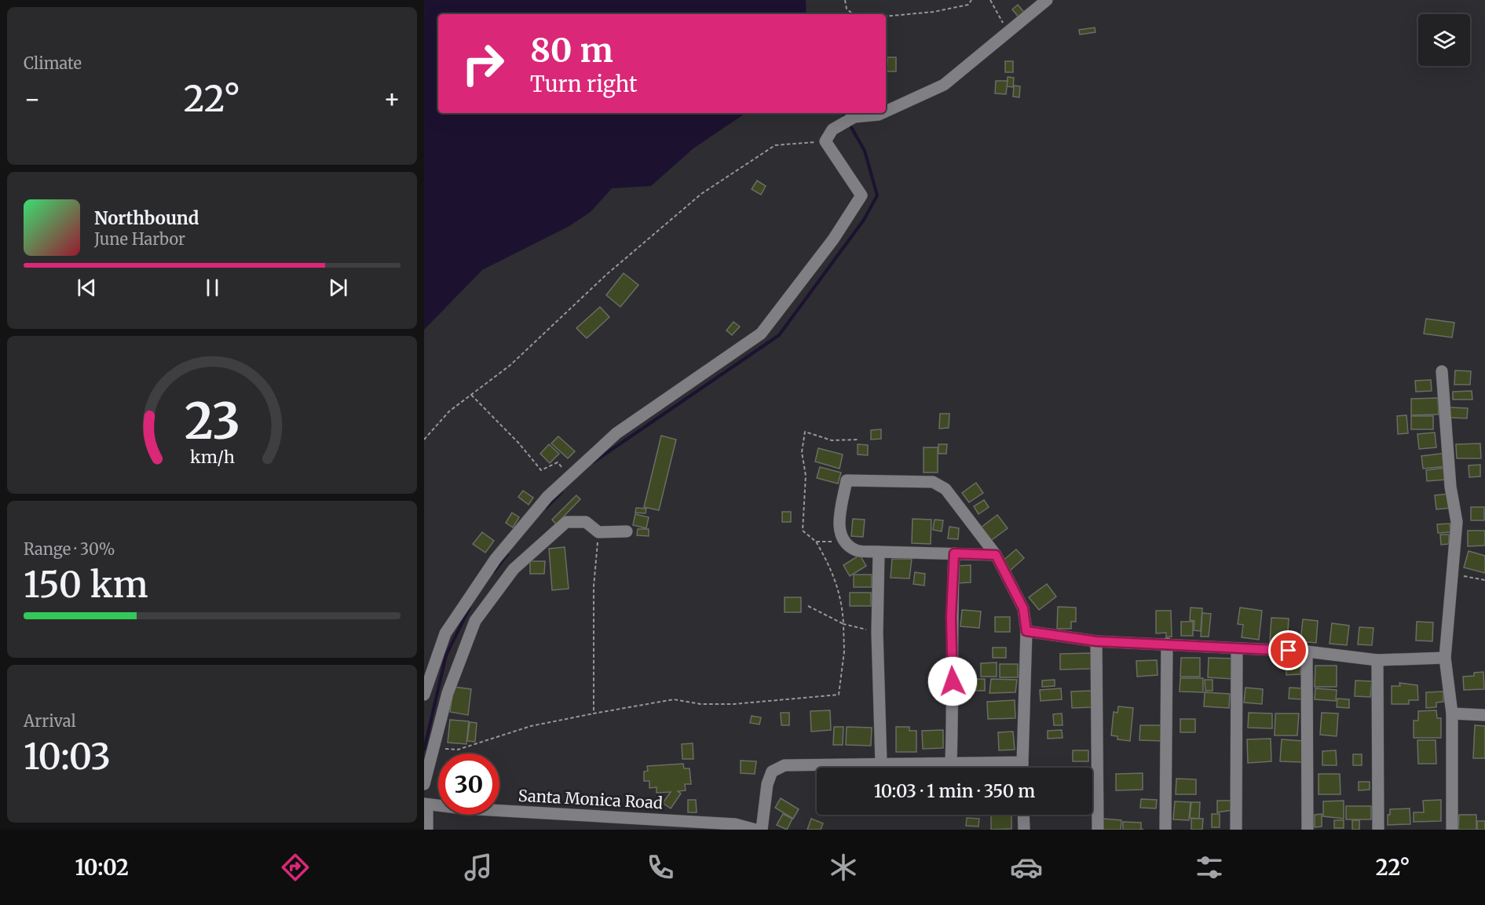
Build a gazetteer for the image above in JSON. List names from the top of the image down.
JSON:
{
  "streets": {
    "street": ["Santa Monica Road"]
  },
  "page": {
    "tile": [
      "Climate",
      ["Range · 30%", "150 km"],
      ["Arrival", "10:03"]
    ],
    "turn": ["80 m", "Turn right"],
    "heat": ["−", "22°", "+"],
    "song": ["Northbound", "June Harbor"],
    "limit": "30",
    "trip": "10:03 · 1 min · 350 m",
    "tabs": ["10:02", "22°"],
    "gauge": ["23", "km/h"]
  }
}
